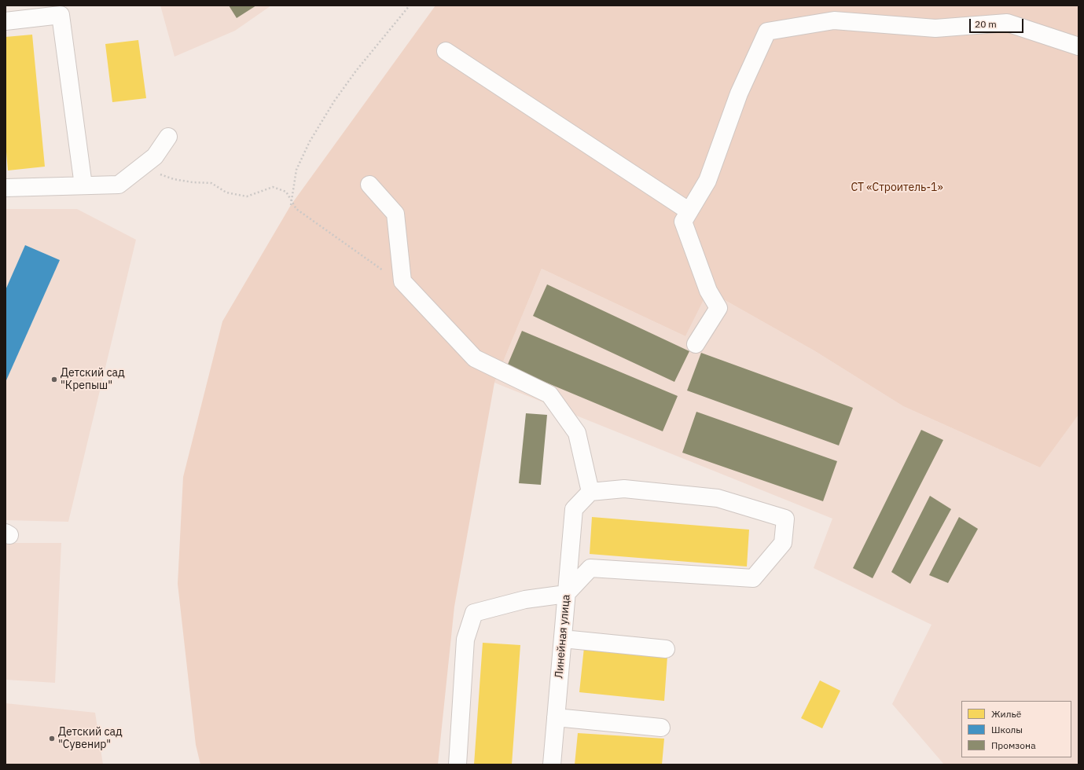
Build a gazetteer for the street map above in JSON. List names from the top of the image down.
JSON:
{
  "streets": {
    "street": ["Линейная улица"]
  },
  "parks": ["СТ «Строитель-1»"],
  "places": ["Детский сад \"Крепыш\"", "Детский сад \"Сувенир\""],
  "legend": ["Жильё", "Школы", "Промзона"],
  "scale_bar": "20 m"
}
